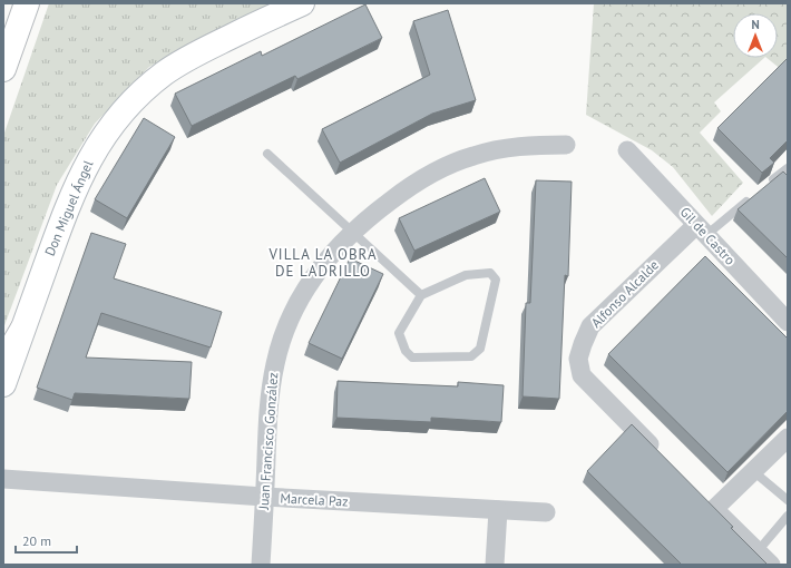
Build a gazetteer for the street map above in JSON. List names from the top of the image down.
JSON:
{
  "streets": {
    "main road": ["Don Miguel Ángel"],
    "street": [
      "Gil de Castro",
      "Alfonso Alcalde",
      "Juan Francisco González",
      "Marcela Paz"
    ]
  },
  "crossings": [
    ["Gil de Castro", "Alfonso Alcalde"],
    ["Juan Francisco González", "Marcela Paz"]
  ],
  "districts": ["VILLA LA OBRA DE LADRILLO"],
  "scale_bar": "20 m",
  "north": "top"
}
